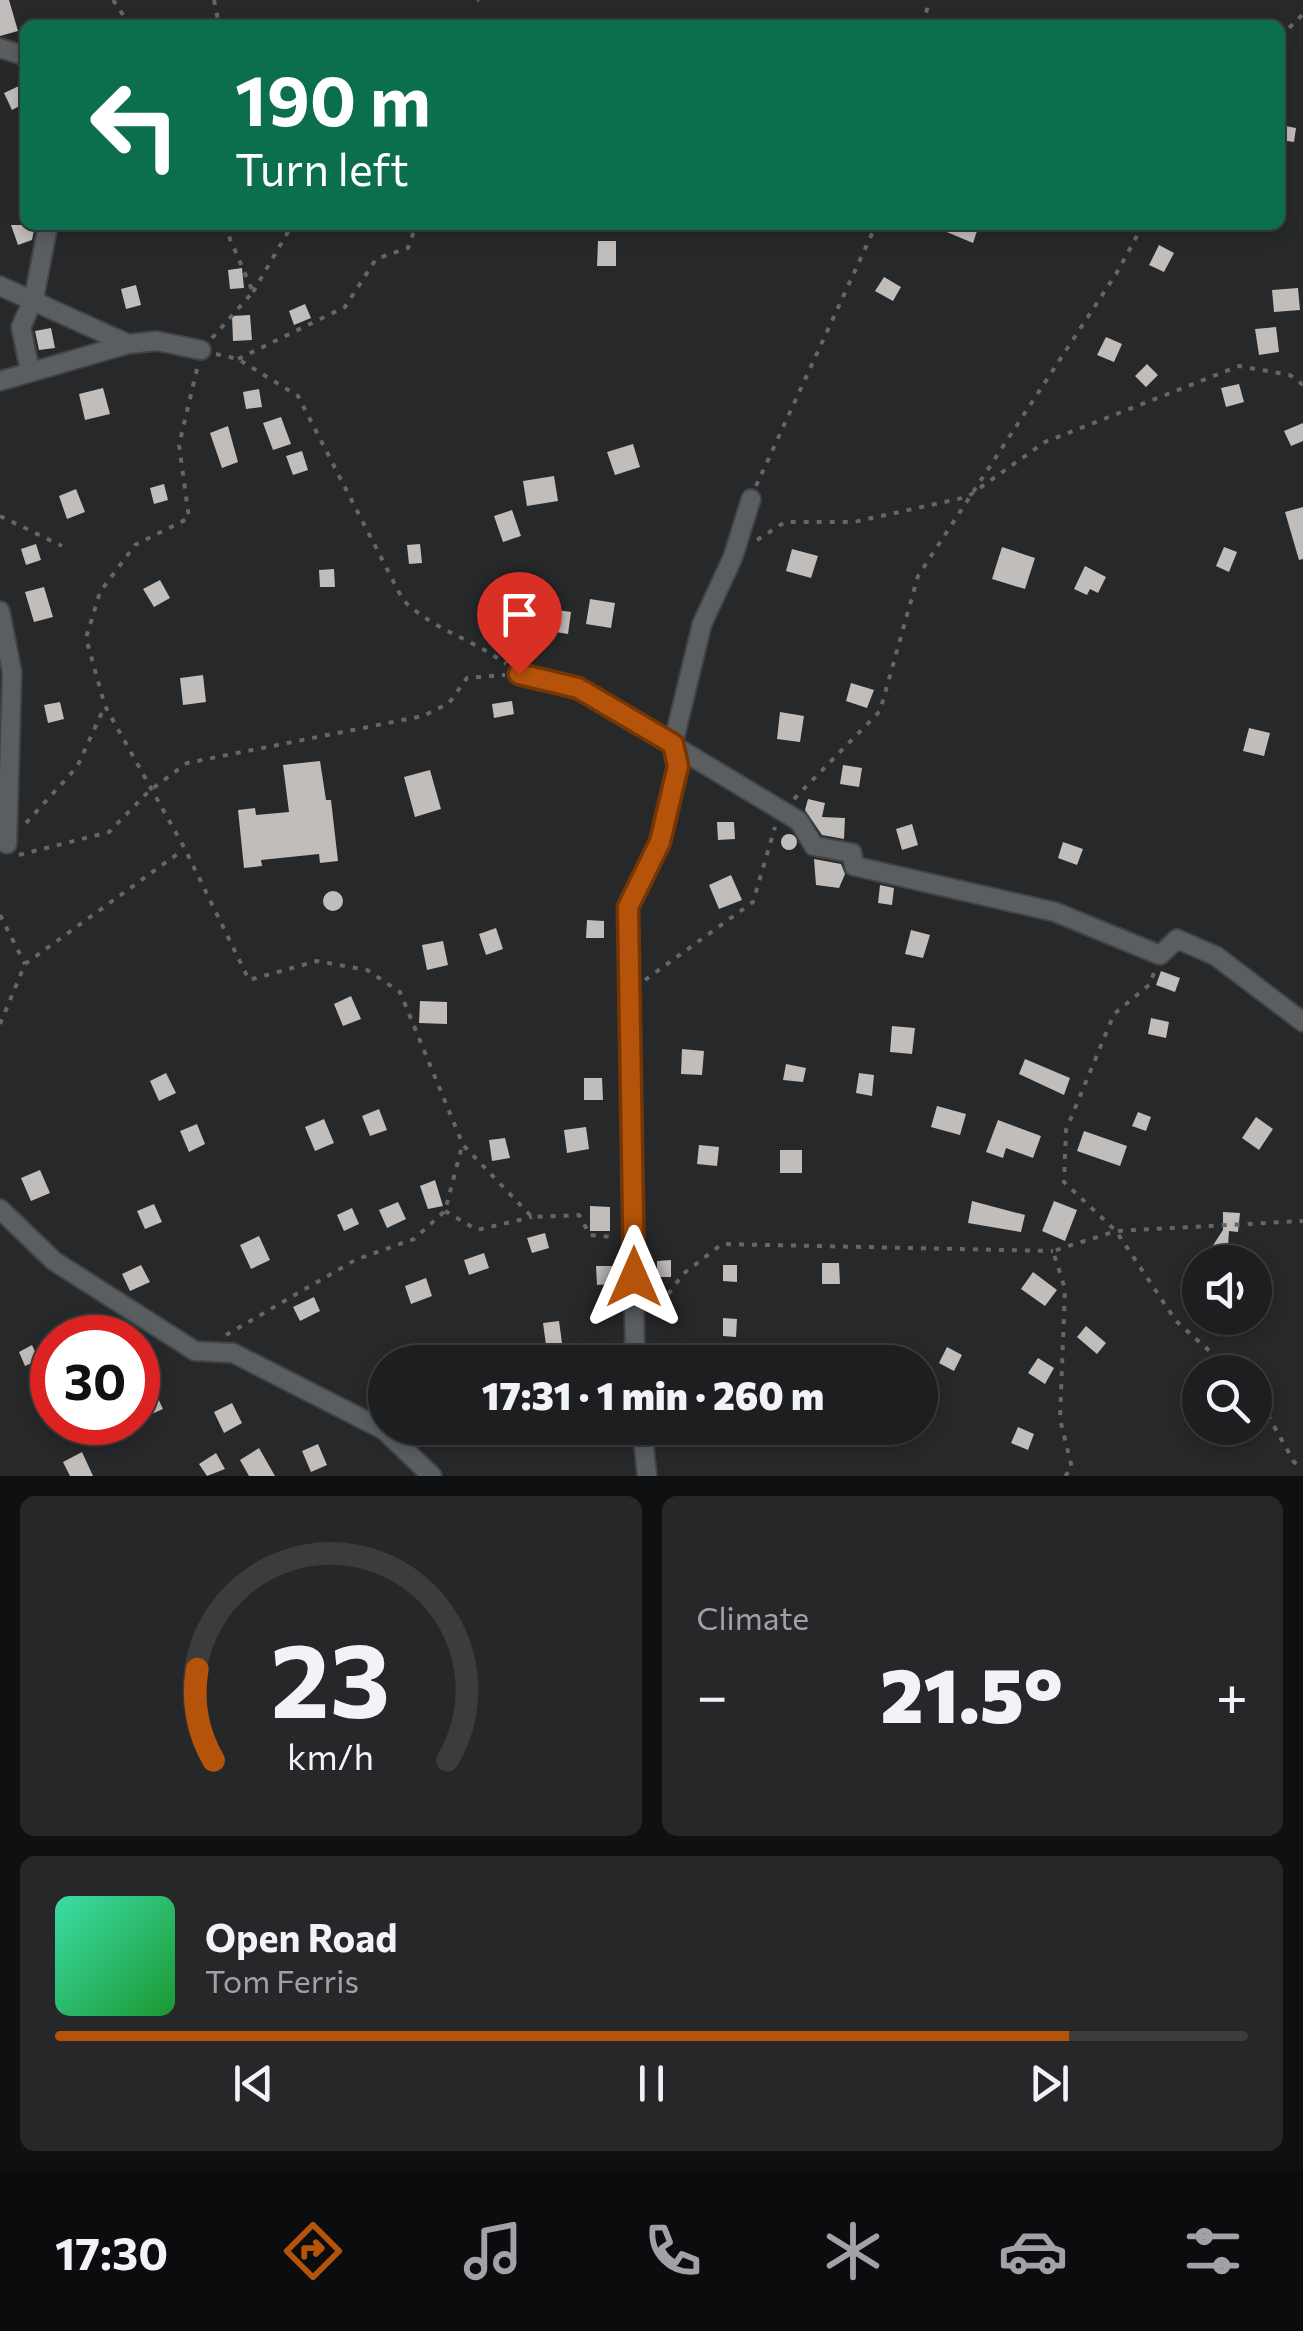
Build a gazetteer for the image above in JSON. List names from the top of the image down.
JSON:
{
  "page": {
    "turn": ["190 m", "Turn left"],
    "limit": "30",
    "trip": "17:31 · 1 min · 260 m",
    "tile": "Climate",
    "heat": ["−", "21.5°", "+"],
    "song": ["Open Road", "Tom Ferris"],
    "tabs": "17:30",
    "gauge": ["23", "km/h"]
  }
}
